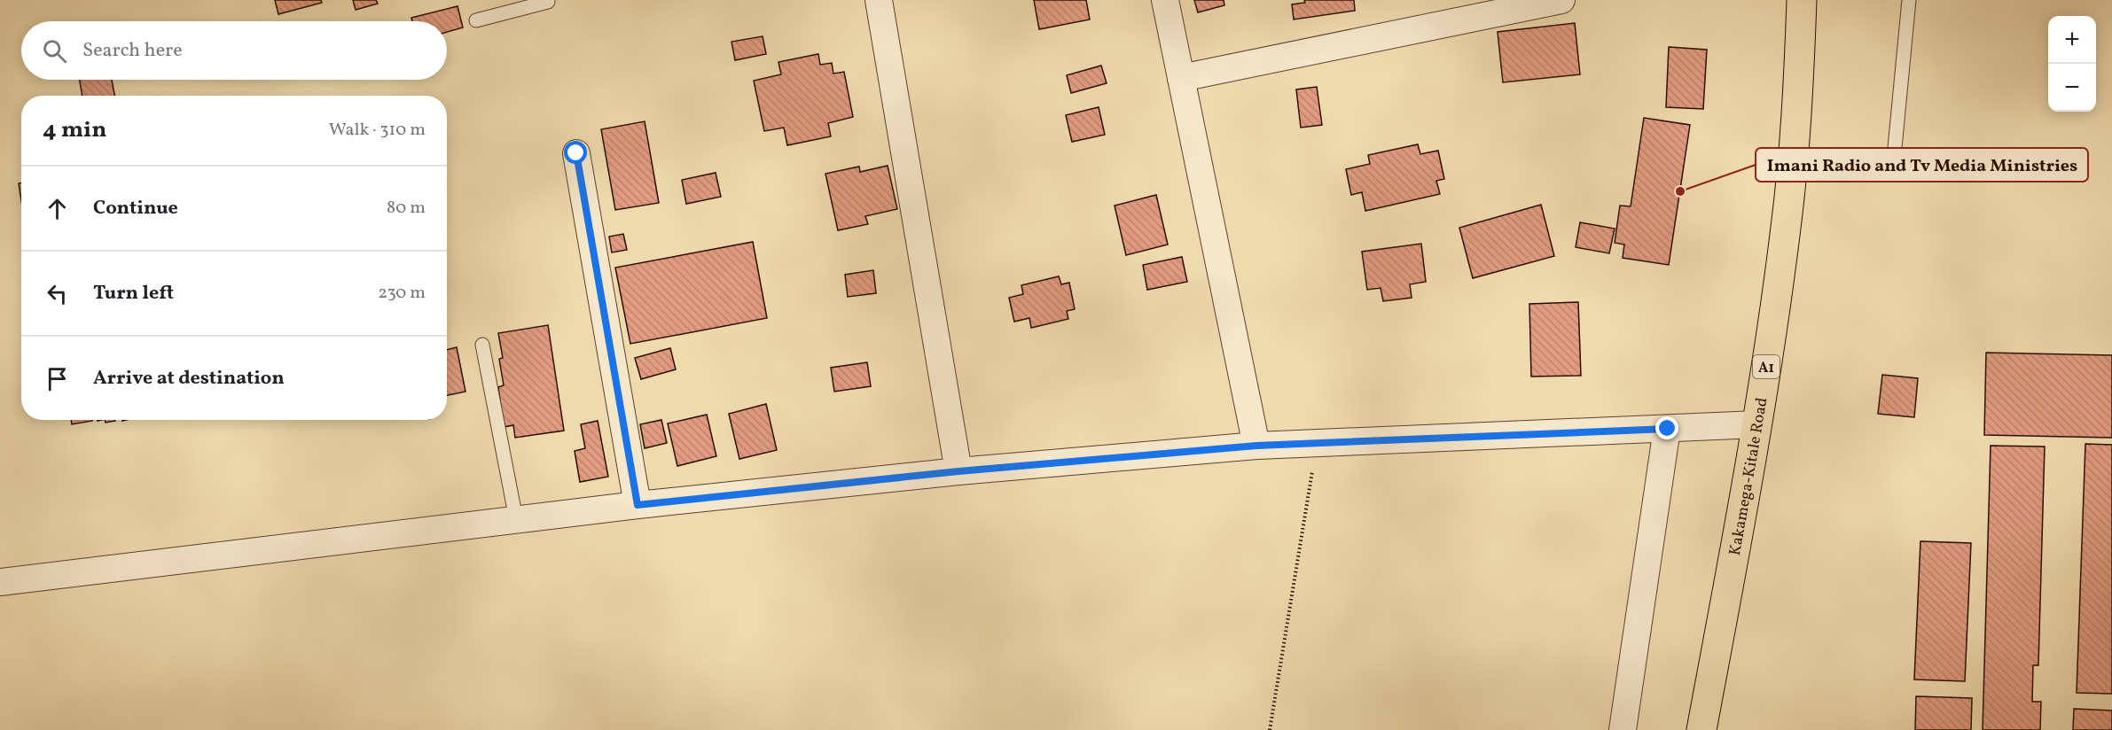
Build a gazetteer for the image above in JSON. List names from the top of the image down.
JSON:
{
  "streets": {
    "highway": ["A1", "Kakamega-Kitale Road"]
  },
  "places": ["Imani Radio and Tv Media Ministries"],
  "page": {
    "map_buttons": ["+", "−"],
    "search": "Search here",
    "heading": ["4 min", "Walk · 310 m"],
    "list": [
      ["Continue", "80 m"],
      ["Turn left", "230 m"],
      "Arrive at destination"
    ]
  }
}
